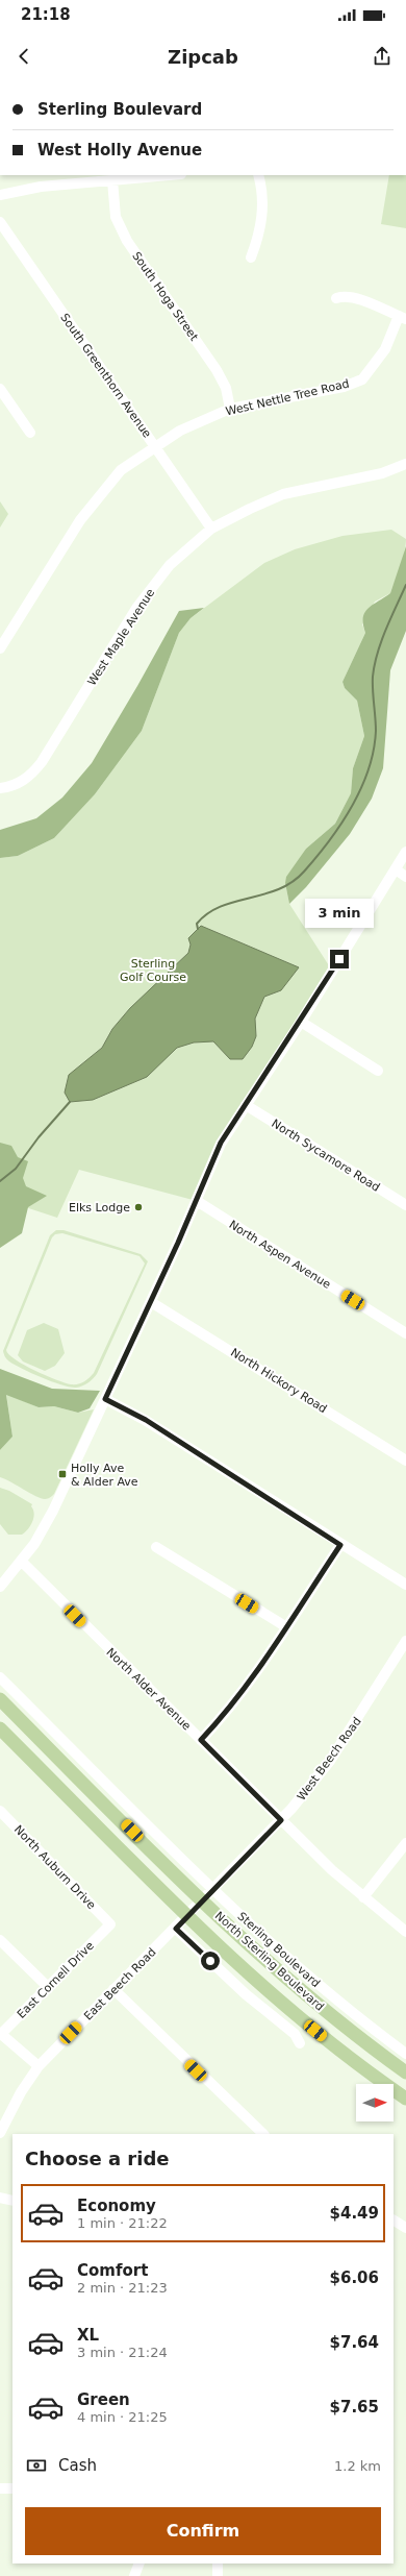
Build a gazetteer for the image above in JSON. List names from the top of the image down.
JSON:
{
  "streets": {
    "main road": ["North Sterling Boulevard"],
    "street": [
      "South Hoga Street",
      "South Greenthorn Avenue",
      "West Nettle Tree Road",
      "West Maple Avenue",
      "North Sycamore Road",
      "North Aspen Avenue",
      "North Hickory Road",
      "North Alder Avenue",
      "West Beech Road",
      "North Auburn Drive",
      "Sterling Boulevard",
      "East Cornell Drive",
      "East Beech Road"
    ]
  },
  "crossings": [
    ["South Hoga Street", "West Nettle Tree Road"],
    ["South Greenthorn Avenue", "West Nettle Tree Road"],
    ["South Greenthorn Avenue", "West Maple Avenue"],
    ["North Alder Avenue", "West Beech Road"],
    ["West Beech Road", "Sterling Boulevard"],
    ["West Beech Road", "North Sterling Boulevard"],
    ["West Beech Road", "East Beech Road"],
    ["North Auburn Drive", "East Cornell Drive"],
    ["North Sterling Boulevard", "East Beech Road"]
  ],
  "parks": ["Sterling Golf Course"],
  "places": {
    "other": ["Elks Lodge"],
    "transit": ["Holly Ave & Alder Ave"]
  },
  "north": "right",
  "page": {
    "status": "21:18",
    "header": "Zipcab",
    "banner": ["Sterling Boulevard", "West Holly Avenue"],
    "bubble": "3 min",
    "heading": "Choose a ride",
    "list": [
      {
        "name": "Economy",
        "note": "1 min · 21:22",
        "value": "$4.49"
      },
      {
        "name": "Comfort",
        "note": "2 min · 21:23",
        "value": "$6.06"
      },
      {
        "name": "XL",
        "note": "3 min · 21:24",
        "value": "$7.64"
      },
      {
        "name": "Green",
        "note": "4 min · 21:25",
        "value": "$7.65"
      }
    ],
    "pay": ["Cash", "1.2 km"],
    "buttons": "Confirm"
  }
}
